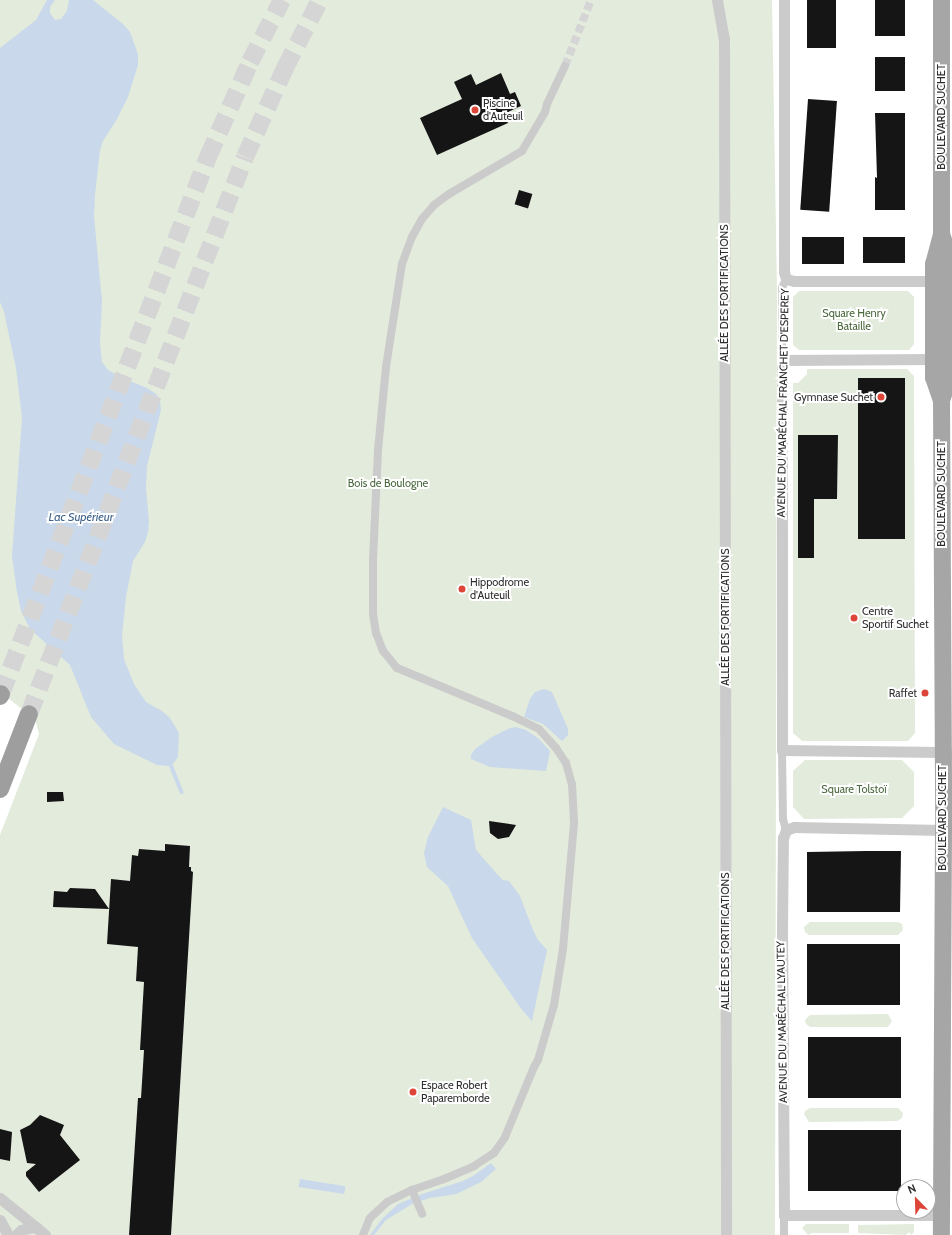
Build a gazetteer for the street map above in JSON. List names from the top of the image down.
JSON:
{
  "streets": {
    "main road": ["BOULEVARD SUCHET"],
    "street": ["ALLÉE DES FORTIFICATIONS", "AVENUE DU MARÉCHAL FRANCHET D'ESPEREY", "AVENUE DU MARÉCHAL LYAUTEY"]
  },
  "crossings": [
    ["AVENUE DU MARÉCHAL FRANCHET D'ESPEREY", "AVENUE DU MARÉCHAL LYAUTEY"]
  ],
  "water": ["Lac Supérieur"],
  "parks": ["Square Henry Bataille", "Bois de Boulogne", "Square Tolstoï"],
  "places": [
    "Piscine d'Auteuil",
    "Gymnase Suchet",
    "Hippodrome d'Auteuil",
    "Centre Sportif Suchet",
    "Raffet",
    "Espace Robert Paparemborde"
  ],
  "north": "top left"
}
